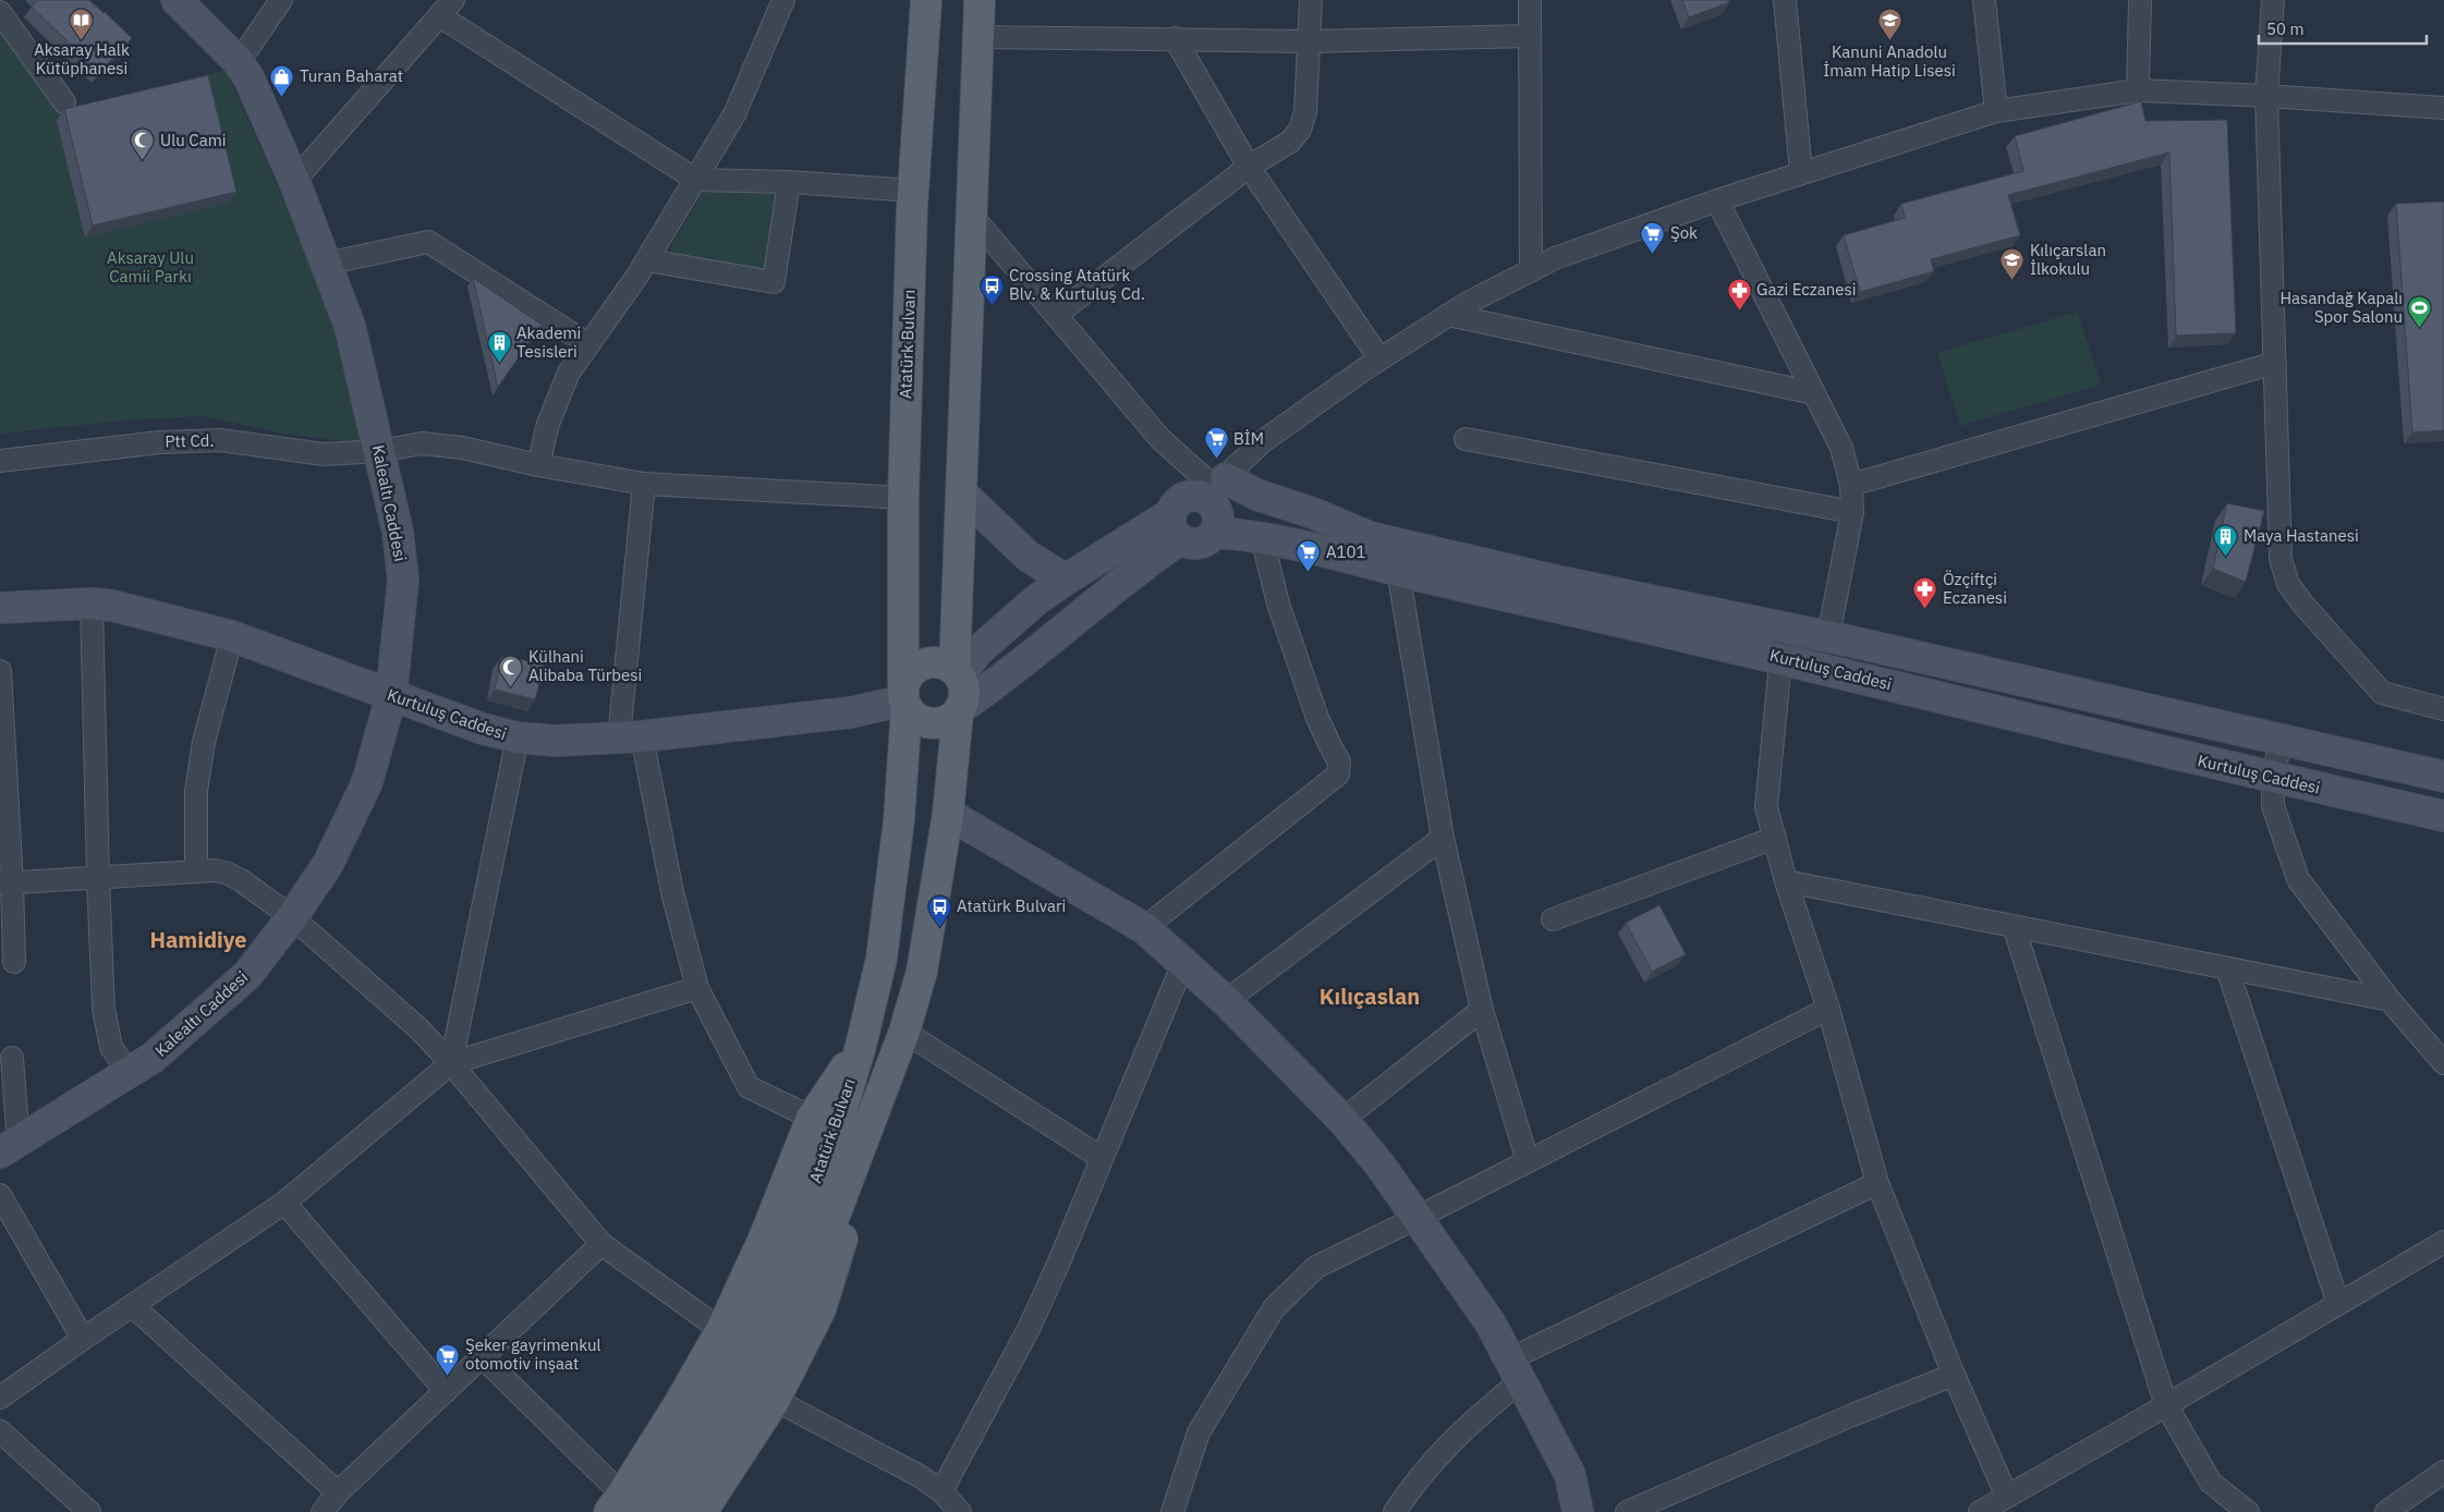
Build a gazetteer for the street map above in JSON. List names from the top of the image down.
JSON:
{
  "streets": {
    "main road": ["Atatürk Bulvarı", "Kalealtı Caddesi", "Kurtuluş Caddesi"],
    "street": ["Ptt Cd."]
  },
  "crossings": [
    ["Atatürk Bulvarı", "Ptt Cd."],
    ["Atatürk Bulvarı", "Kurtuluş Caddesi"],
    ["Ptt Cd.", "Kalealtı Caddesi"],
    ["Kalealtı Caddesi", "Kurtuluş Caddesi"]
  ],
  "districts": ["Hamidiye", "Kılıçaslan"],
  "parks": ["Aksaray Ulu Camii Parkı"],
  "places": {
    "library": ["Aksaray Halk Kütüphanesi"],
    "school or university": ["Kanuni Anadolu İmam Hatip Lisesi", "Kılıçarslan İlkokulu"],
    "shop": ["Turan Baharat"],
    "mosque": ["Ulu Cami", "Külhani Alibaba Türbesi"],
    "supermarket": [
      "Şok",
      "BİM",
      "A101",
      "Şeker gayrimenkul otomotiv inşaat"
    ],
    "bus stop": ["Crossing Atatürk Blv. & Kurtuluş Cd.", "Atatürk Bulvari"],
    "pharmacy": ["Gazi Eczanesi", "Özçiftçi Eczanesi"],
    "sports": ["Hasandağ Kapalı Spor Salonu"],
    "building": ["Akademi Tesisleri", "Maya Hastanesi"]
  },
  "scale_bar": "50 m"
}
